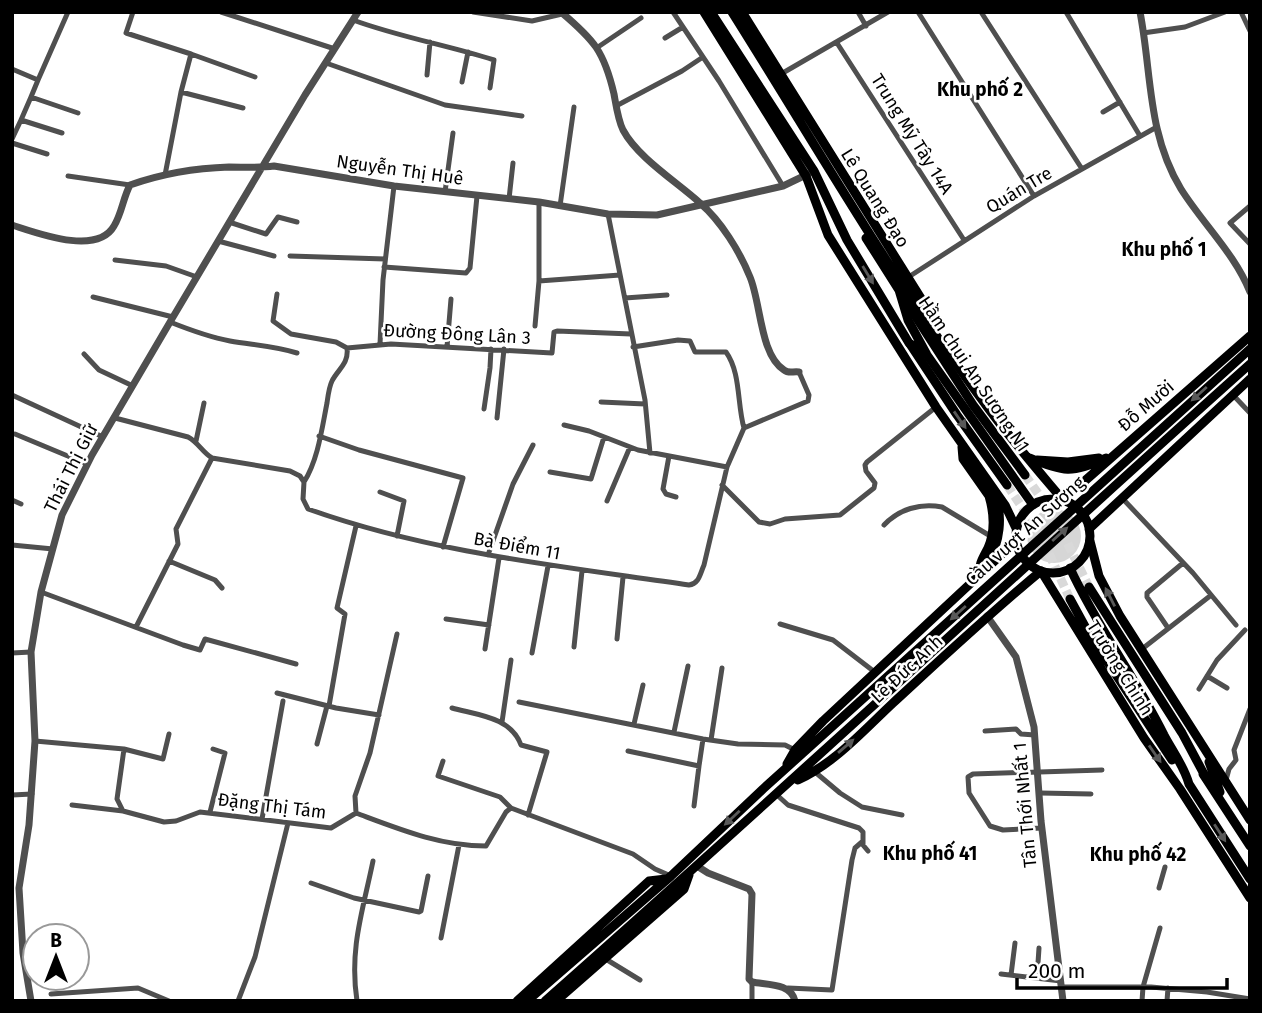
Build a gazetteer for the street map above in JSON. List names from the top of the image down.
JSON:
{
  "streets": {
    "main road": [
      "Lê Quang Đạo",
      "Hầm chui An Sương N1",
      "Đỗ Mười",
      "Cầu vượt An Sương",
      "Trường Chinh",
      "Lê Đức Anh"
    ],
    "street": [
      "Trung Mỹ Tây 14A",
      "Nguyễn Thị Huê",
      "Quán Tre",
      "Đường Đông Lân 3",
      "Thái Thị Giữ",
      "Bà Điểm 11",
      "Tân Thới Nhất 1",
      "Đặng Thị Tám"
    ]
  },
  "crossings": [
    ["Trung Mỹ Tây 14A", "Quán Tre"],
    ["Nguyễn Thị Huê", "Lê Quang Đạo"],
    ["Nguyễn Thị Huê", "Thái Thị Giữ"],
    ["Quán Tre", "Lê Quang Đạo"],
    ["Quán Tre", "Hầm chui An Sương N1"],
    ["Lê Quang Đạo", "Hầm chui An Sương N1"],
    ["Lê Quang Đạo", "Đỗ Mười"],
    ["Lê Quang Đạo", "Trường Chinh"],
    ["Lê Quang Đạo", "Lê Đức Anh"],
    ["Đỗ Mười", "Trường Chinh"],
    ["Đỗ Mười", "Lê Đức Anh"],
    ["Cầu vượt An Sương", "Lê Đức Anh"],
    ["Trường Chinh", "Lê Đức Anh"],
    ["Lê Đức Anh", "Tân Thới Nhất 1"]
  ],
  "districts": [
    "Khu phố 2",
    "Khu phố 1",
    "Khu phố 41",
    "Khu phố 42"
  ],
  "scale_bar": "200 m",
  "north": "top"
}
